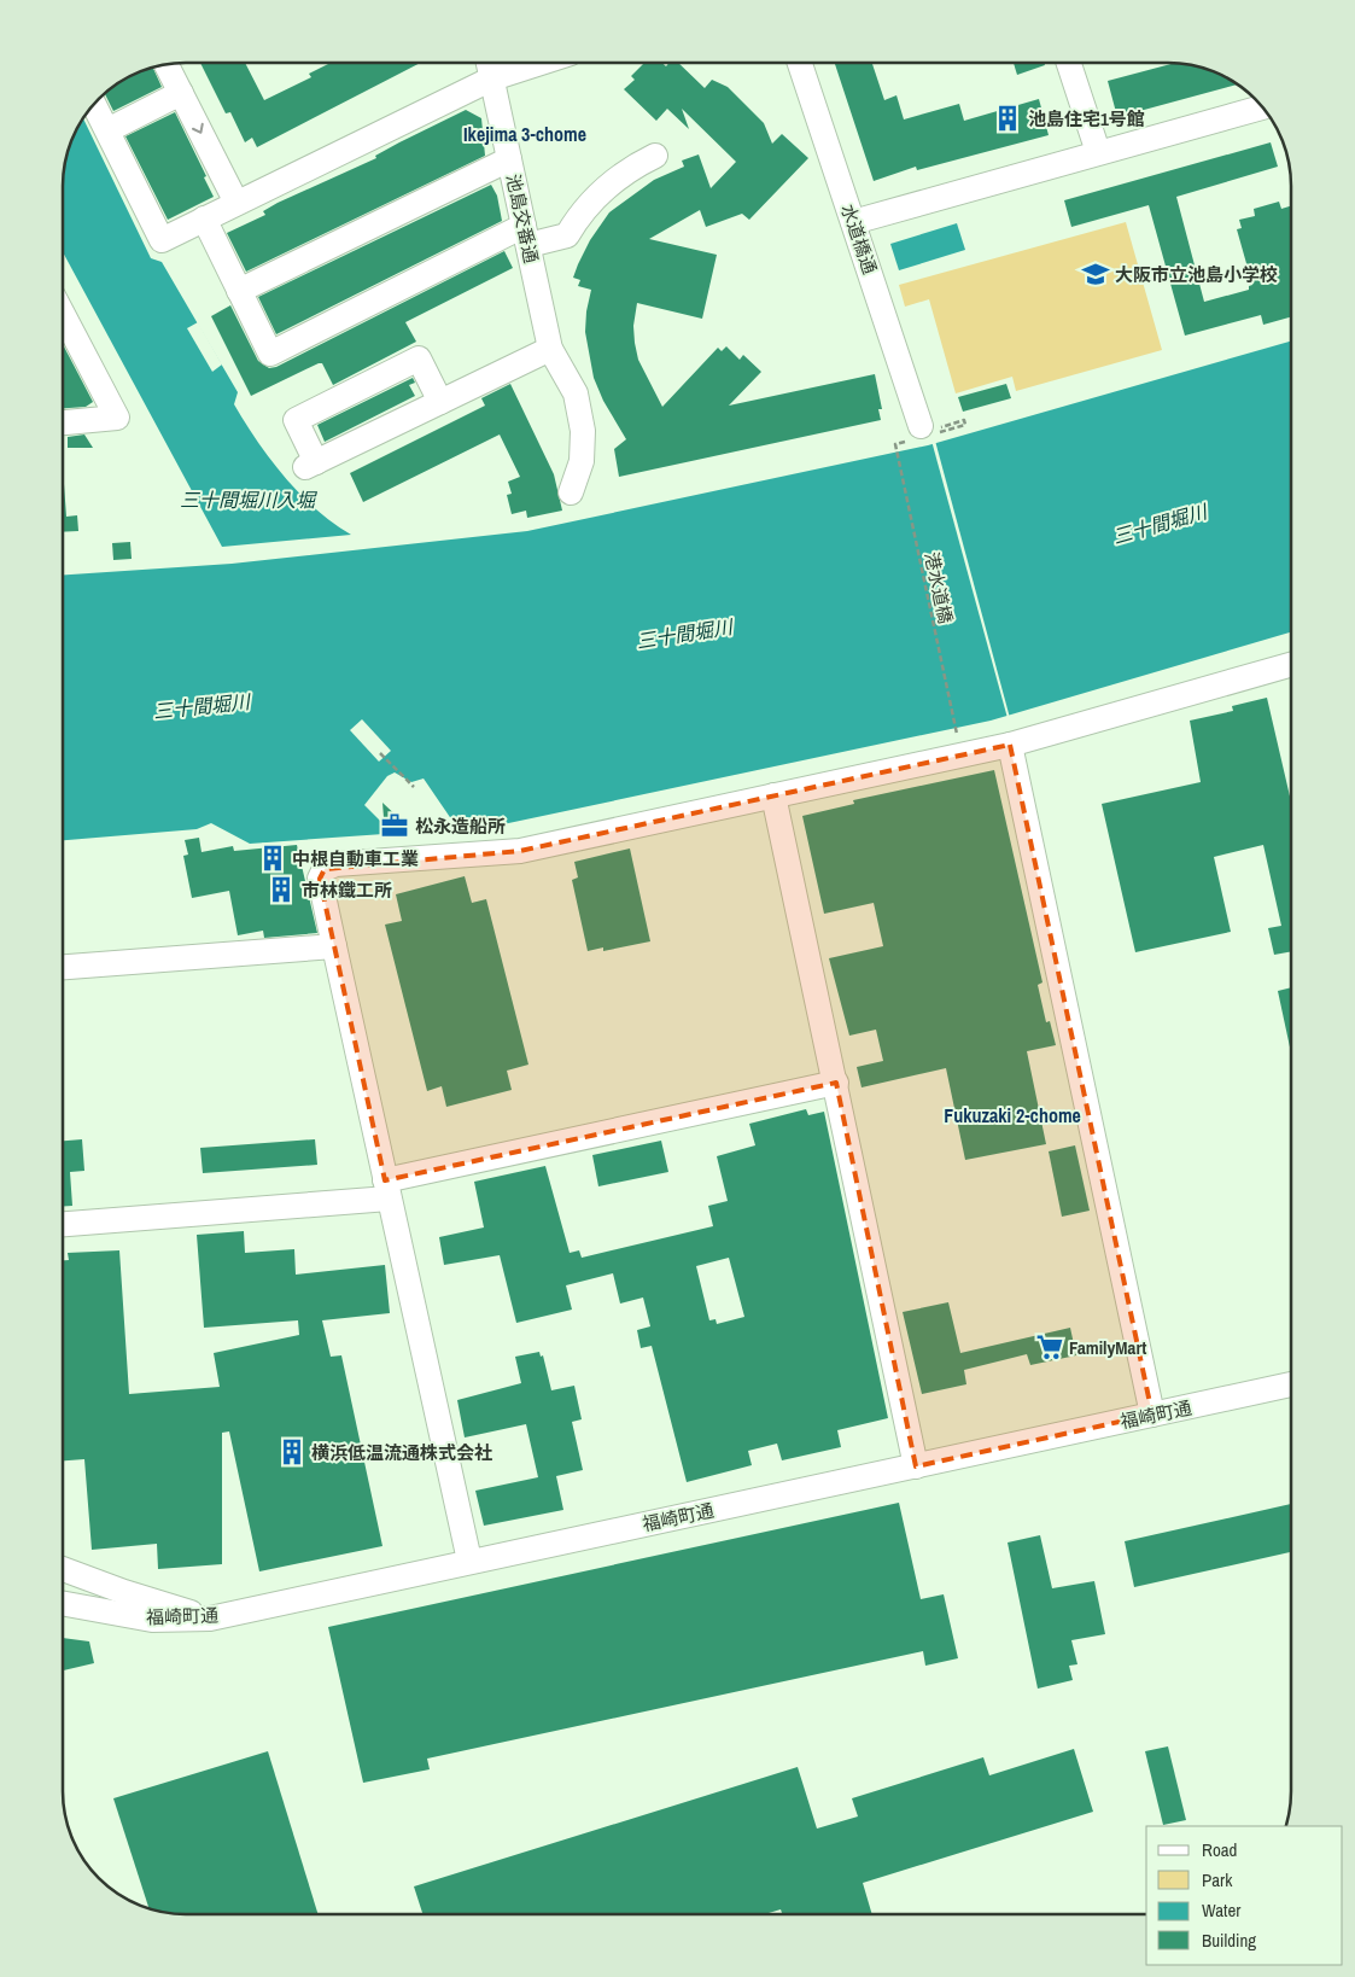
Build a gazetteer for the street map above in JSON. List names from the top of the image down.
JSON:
{
  "streets": {
    "street": ["池島交番通", "水道橋通", "福崎町通"],
    "path": ["港水道橋"]
  },
  "districts": ["Ikejima 3-chome", "Fukuzaki 2-chome"],
  "water": ["三十間堀川入堀", "三十間堀川"],
  "places": {
    "building": [
      "池島住宅1号館",
      "中根自動車工業",
      "市林鐵工所",
      "横浜低温流通株式会社"
    ],
    "school or university": ["大阪市立池島小学校"],
    "office": ["松永造船所"],
    "supermarket": ["FamilyMart"]
  },
  "legend": [
    "Road",
    "Park",
    "Water",
    "Building"
  ]
}
